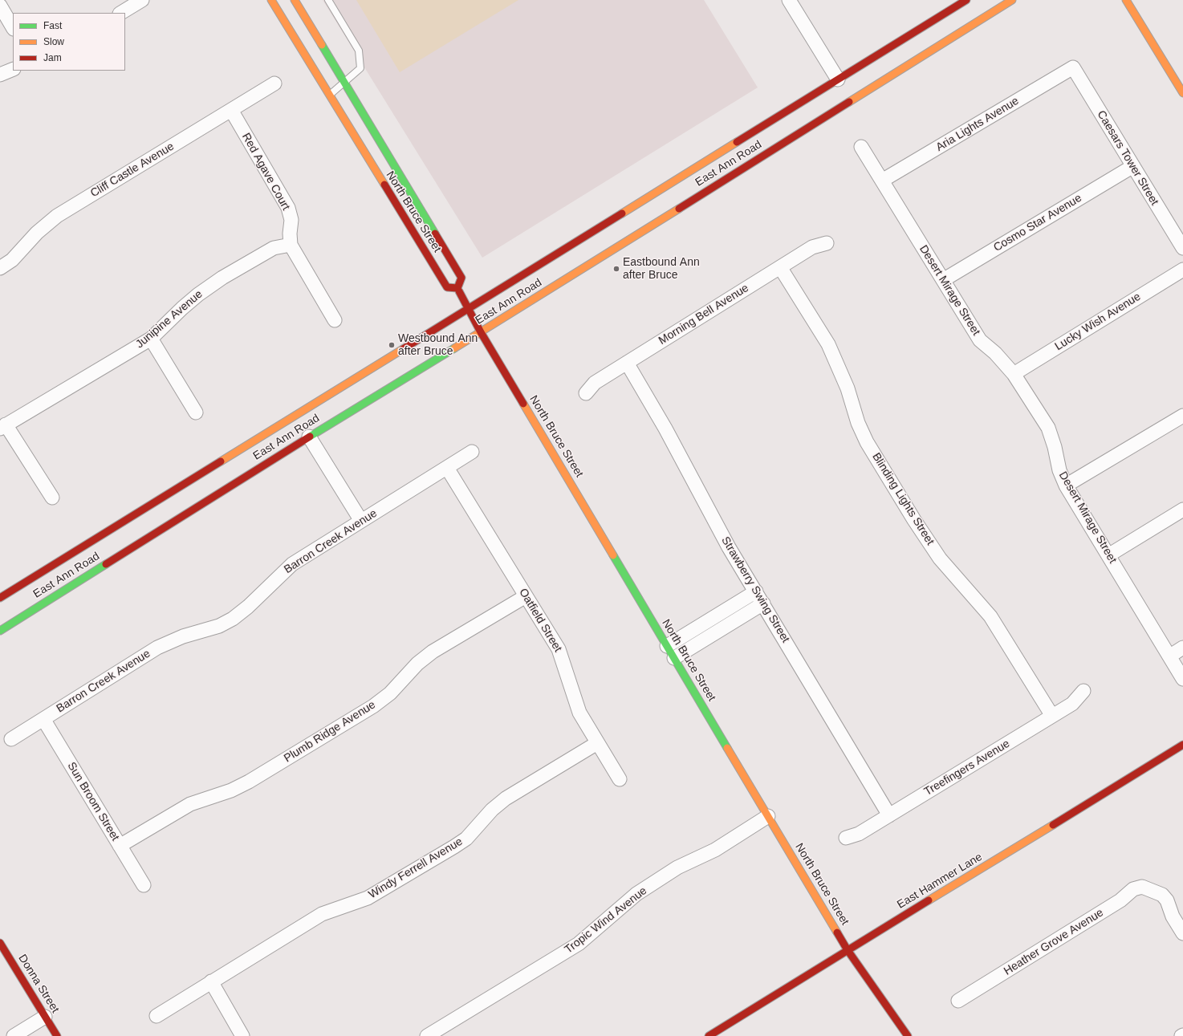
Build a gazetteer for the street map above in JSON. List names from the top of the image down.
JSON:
{
  "streets": {
    "street": [
      "Aria Lights Avenue",
      "Caesars Tower Street",
      "East Ann Road",
      "Cliff Castle Avenue",
      "Red Agave Court",
      "North Bruce Street",
      "Cosmo Star Avenue",
      "Desert Mirage Street",
      "Morning Bell Avenue",
      "Junipine Avenue",
      "Lucky Wish Avenue",
      "Blinding Lights Street",
      "Barron Creek Avenue",
      "Strawberry Swing Street",
      "Oatfield Street",
      "Plumb Ridge Avenue",
      "Treefingers Avenue",
      "Sun Broom Street",
      "Windy Ferrell Avenue",
      "East Hammer Lane",
      "Tropic Wind Avenue",
      "Heather Grove Avenue",
      "Donna Street"
    ]
  },
  "crossings": [
    ["Aria Lights Avenue", "Caesars Tower Street"],
    ["Aria Lights Avenue", "Desert Mirage Street"],
    ["Caesars Tower Street", "Cosmo Star Avenue"],
    ["East Ann Road", "North Bruce Street"],
    ["Cliff Castle Avenue", "Red Agave Court"],
    ["Red Agave Court", "Junipine Avenue"],
    ["North Bruce Street", "East Hammer Lane"],
    ["North Bruce Street", "Tropic Wind Avenue"],
    ["Cosmo Star Avenue", "Desert Mirage Street"],
    ["Desert Mirage Street", "Lucky Wish Avenue"],
    ["Morning Bell Avenue", "Blinding Lights Street"],
    ["Morning Bell Avenue", "Strawberry Swing Street"],
    ["Blinding Lights Street", "Treefingers Avenue"],
    ["Barron Creek Avenue", "Oatfield Street"],
    ["Barron Creek Avenue", "Sun Broom Street"],
    ["Strawberry Swing Street", "Treefingers Avenue"],
    ["Oatfield Street", "Plumb Ridge Avenue"],
    ["Oatfield Street", "Windy Ferrell Avenue"],
    ["Plumb Ridge Avenue", "Sun Broom Street"]
  ],
  "places": ["Eastbound Ann after Bruce", "Westbound Ann after Bruce"],
  "legend": ["Fast", "Slow", "Jam"]
}
